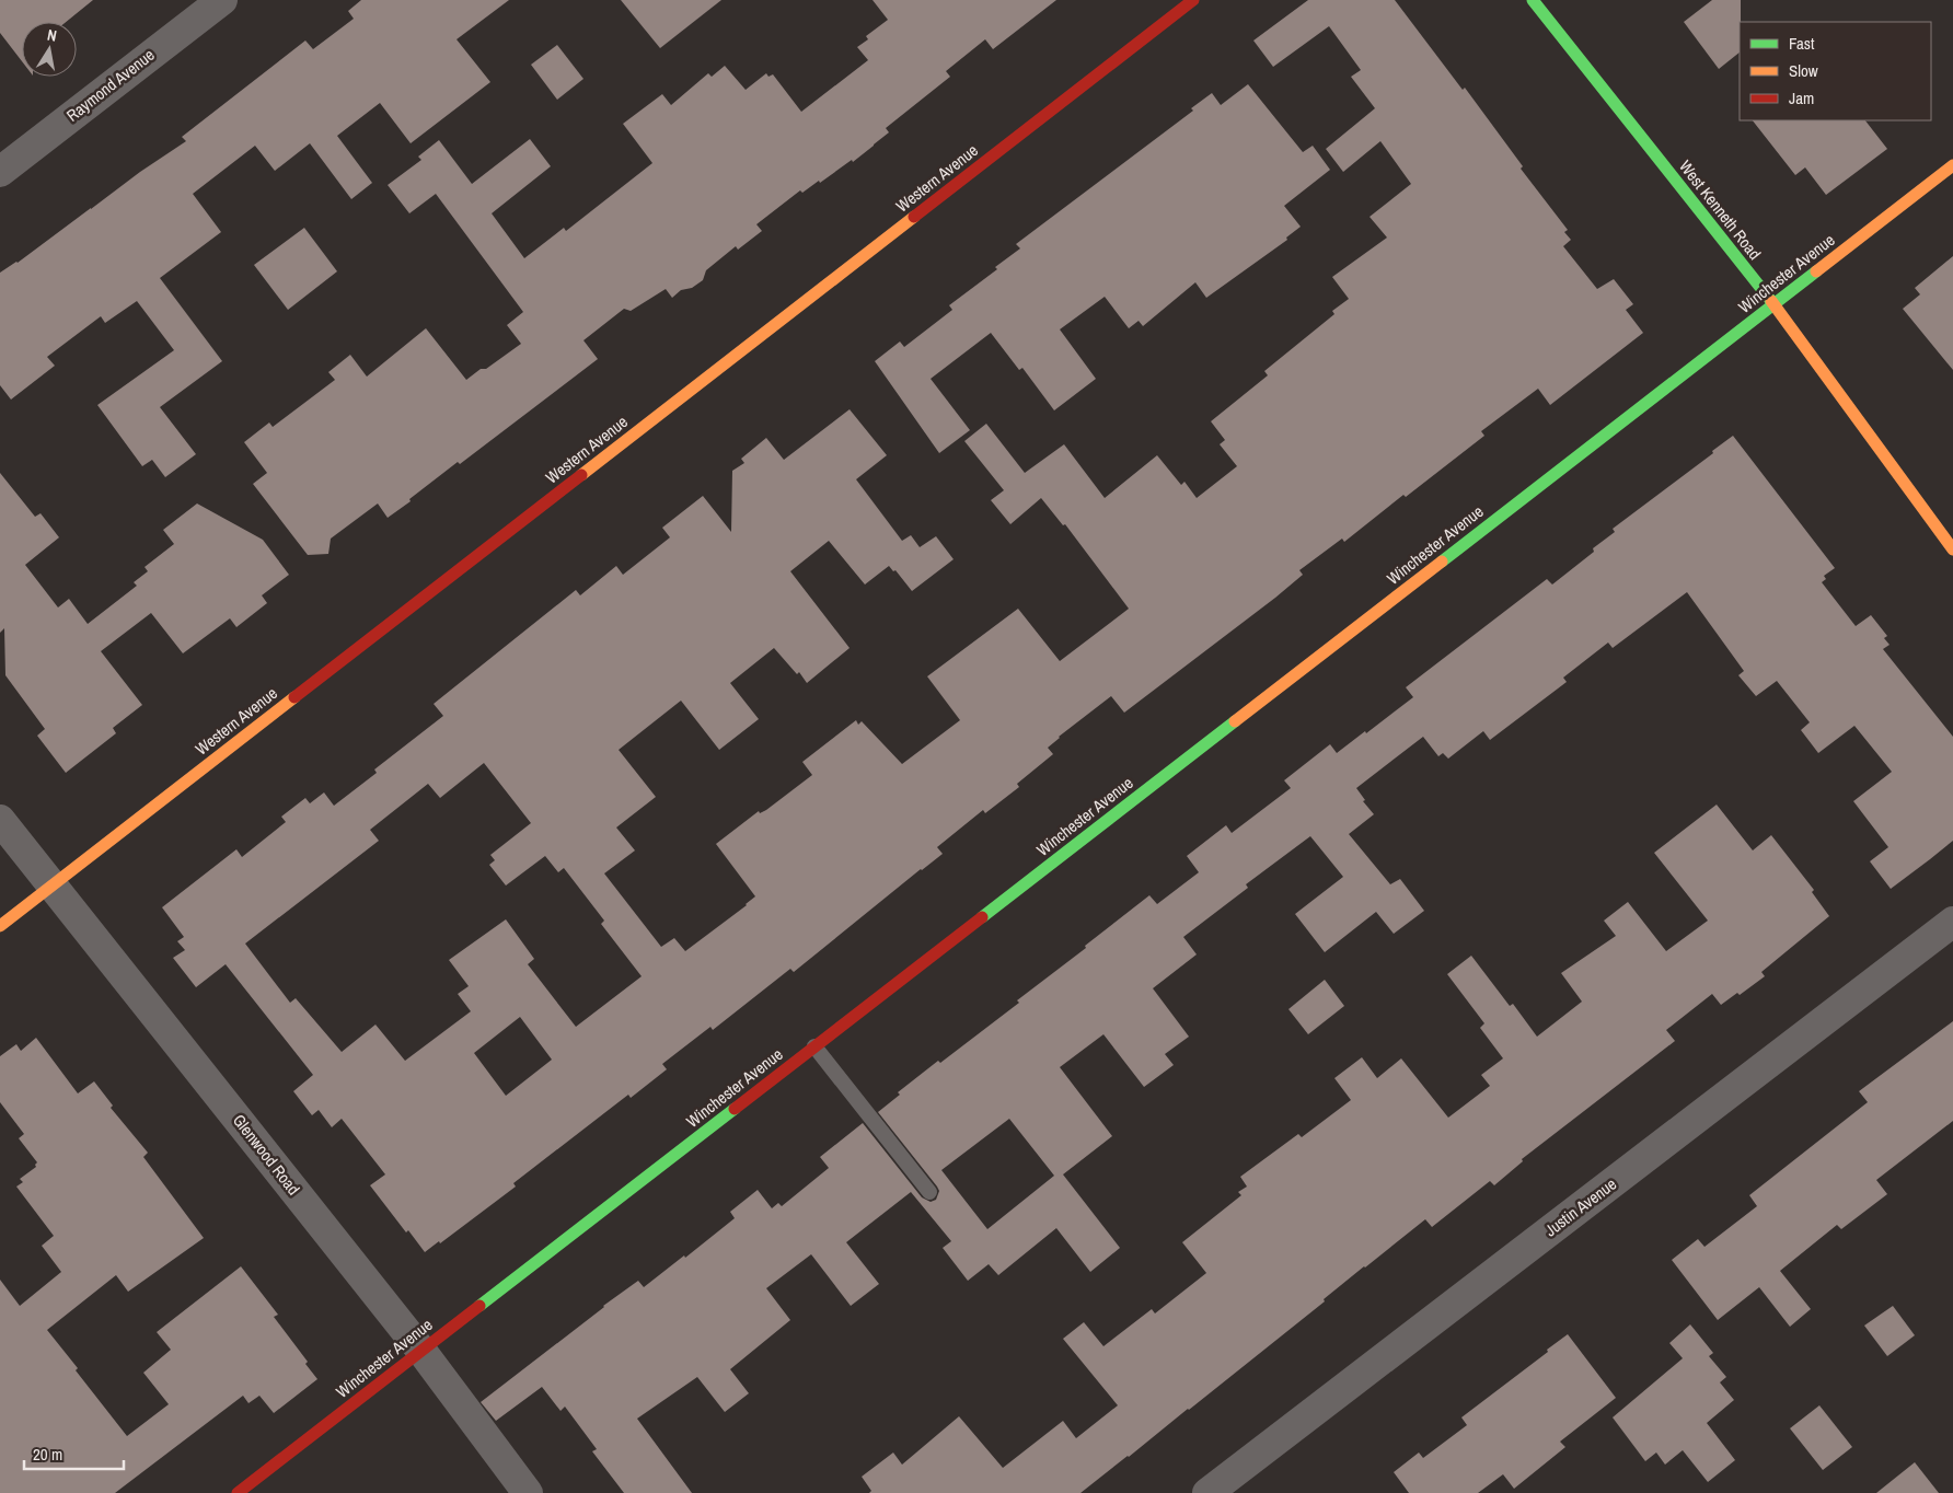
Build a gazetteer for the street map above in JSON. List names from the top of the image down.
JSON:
{
  "streets": {
    "street": [
      "Raymond Avenue",
      "Western Avenue",
      "West Kenneth Road",
      "Winchester Avenue",
      "Glenwood Road",
      "Justin Avenue"
    ]
  },
  "crossings": [
    ["Western Avenue", "Glenwood Road"],
    ["West Kenneth Road", "Winchester Avenue"],
    ["Winchester Avenue", "Glenwood Road"]
  ],
  "legend": ["Fast", "Slow", "Jam"],
  "scale_bar": "20 m",
  "north": "top"
}
